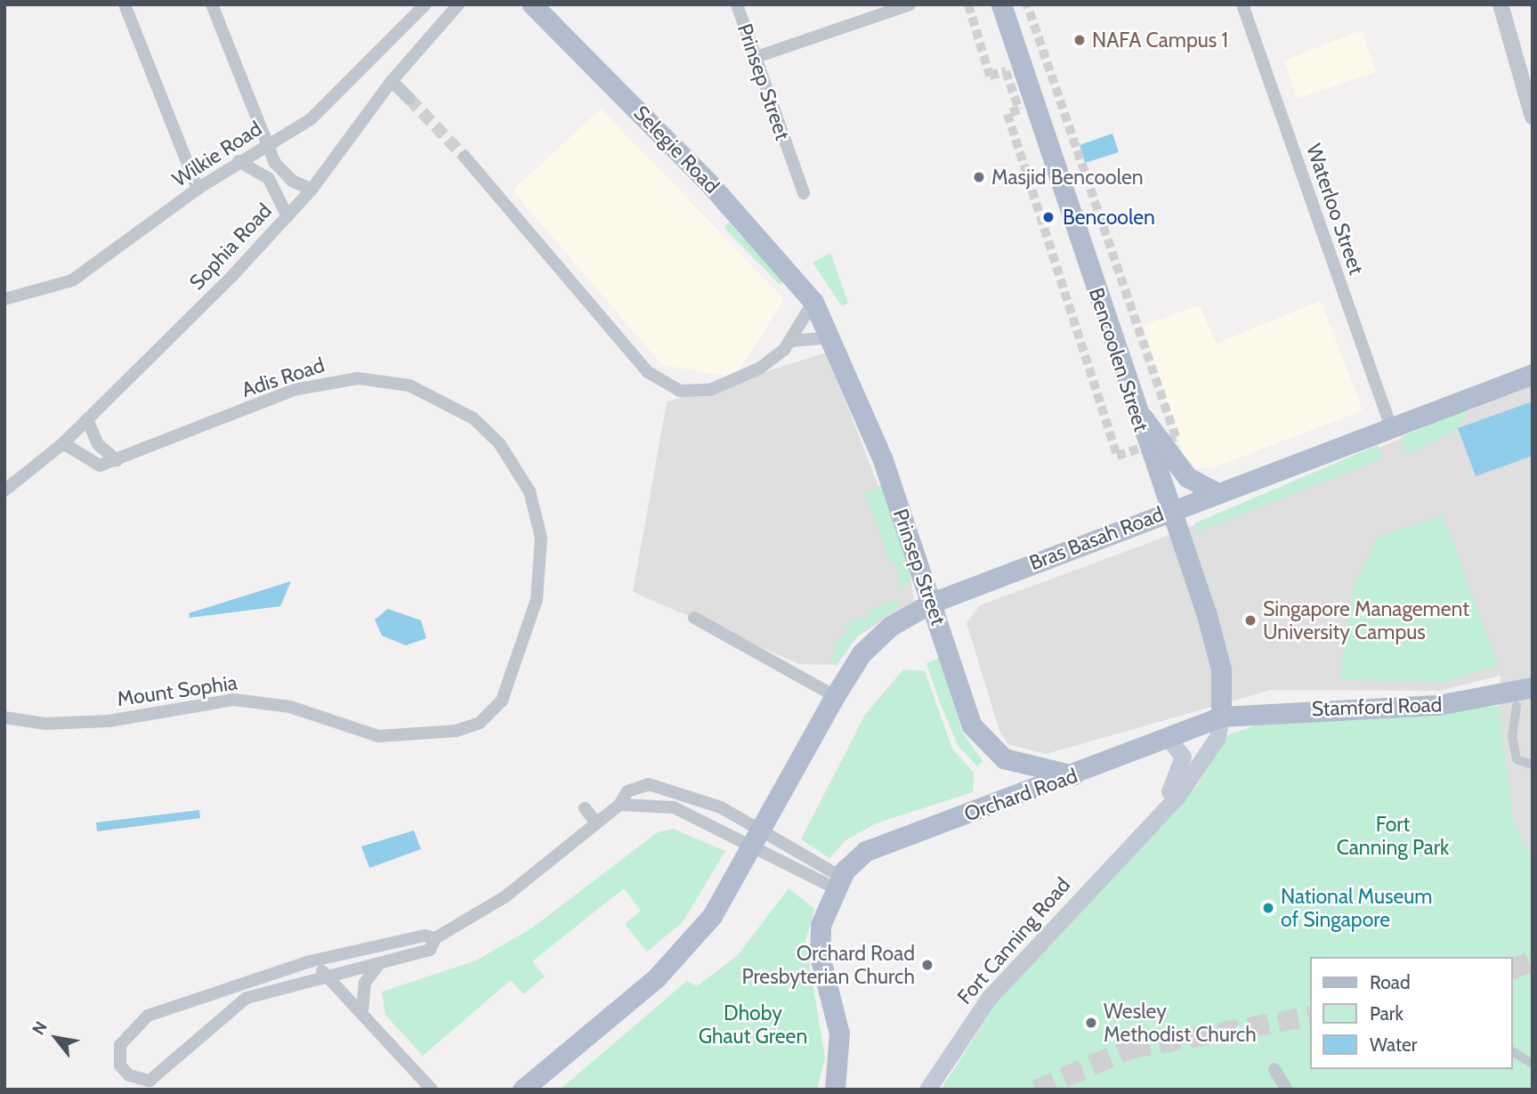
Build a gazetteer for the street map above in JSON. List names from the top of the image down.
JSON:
{
  "streets": {
    "main road": [
      "Prinsep Street",
      "Selegie Road",
      "Bencoolen Street",
      "Bras Basah Road",
      "Stamford Road",
      "Orchard Road",
      "Fort Canning Road"
    ],
    "street": [
      "Wilkie Road",
      "Waterloo Street",
      "Sophia Road",
      "Adis Road",
      "Mount Sophia"
    ]
  },
  "crossings": [
    ["Prinsep Street", "Selegie Road"],
    ["Prinsep Street", "Bras Basah Road"],
    ["Prinsep Street", "Orchard Road"],
    ["Waterloo Street", "Bras Basah Road"],
    ["Sophia Road", "Adis Road"],
    ["Bencoolen Street", "Bras Basah Road"],
    ["Bencoolen Street", "Stamford Road"],
    ["Bencoolen Street", "Orchard Road"],
    ["Bencoolen Street", "Fort Canning Road"],
    ["Adis Road", "Mount Sophia"],
    ["Stamford Road", "Orchard Road"],
    ["Stamford Road", "Fort Canning Road"],
    ["Orchard Road", "Fort Canning Road"]
  ],
  "parks": ["Fort Canning Park", "Dhoby Ghaut Green"],
  "places": [
    "NAFA Campus 1",
    "Masjid Bencoolen",
    "Bencoolen",
    "Singapore Management University Campus",
    "National Museum of Singapore",
    "Orchard Road Presbyterian Church",
    "Wesley Methodist Church"
  ],
  "legend": ["Road", "Park", "Water"],
  "north": "top left"
}
